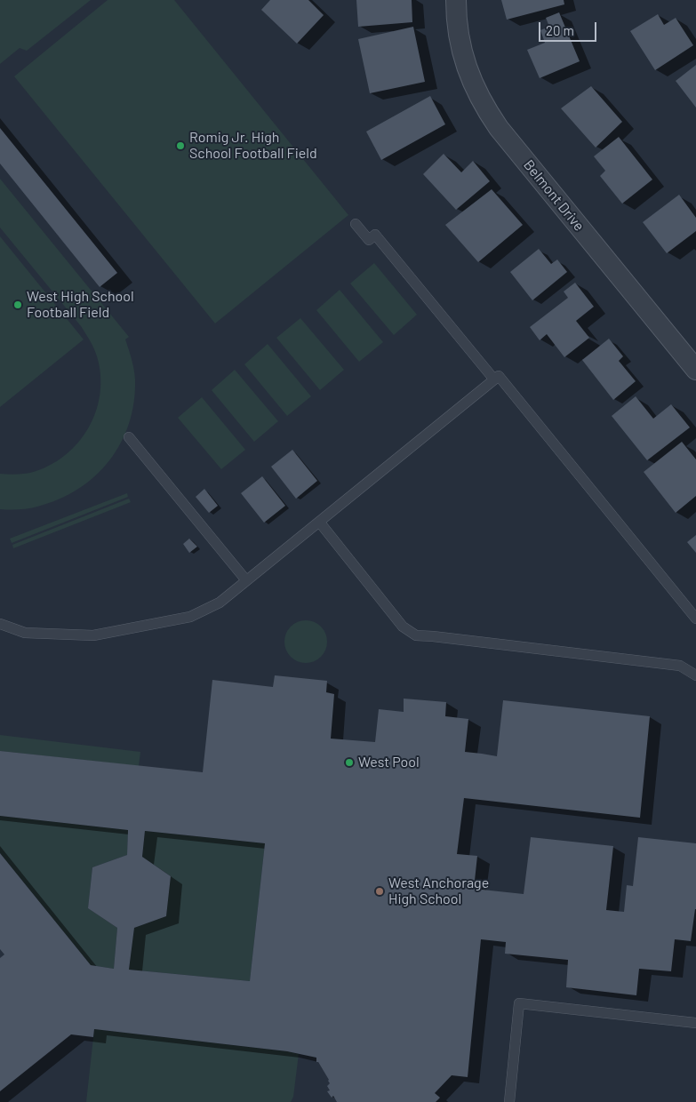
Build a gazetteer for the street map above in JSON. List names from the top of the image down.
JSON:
{
  "streets": {
    "street": ["Belmont Drive"]
  },
  "places": [
    "Romig Jr. High School Football Field",
    "West High School Football Field",
    "West Pool",
    "West Anchorage High School"
  ],
  "scale_bar": "20 m"
}
